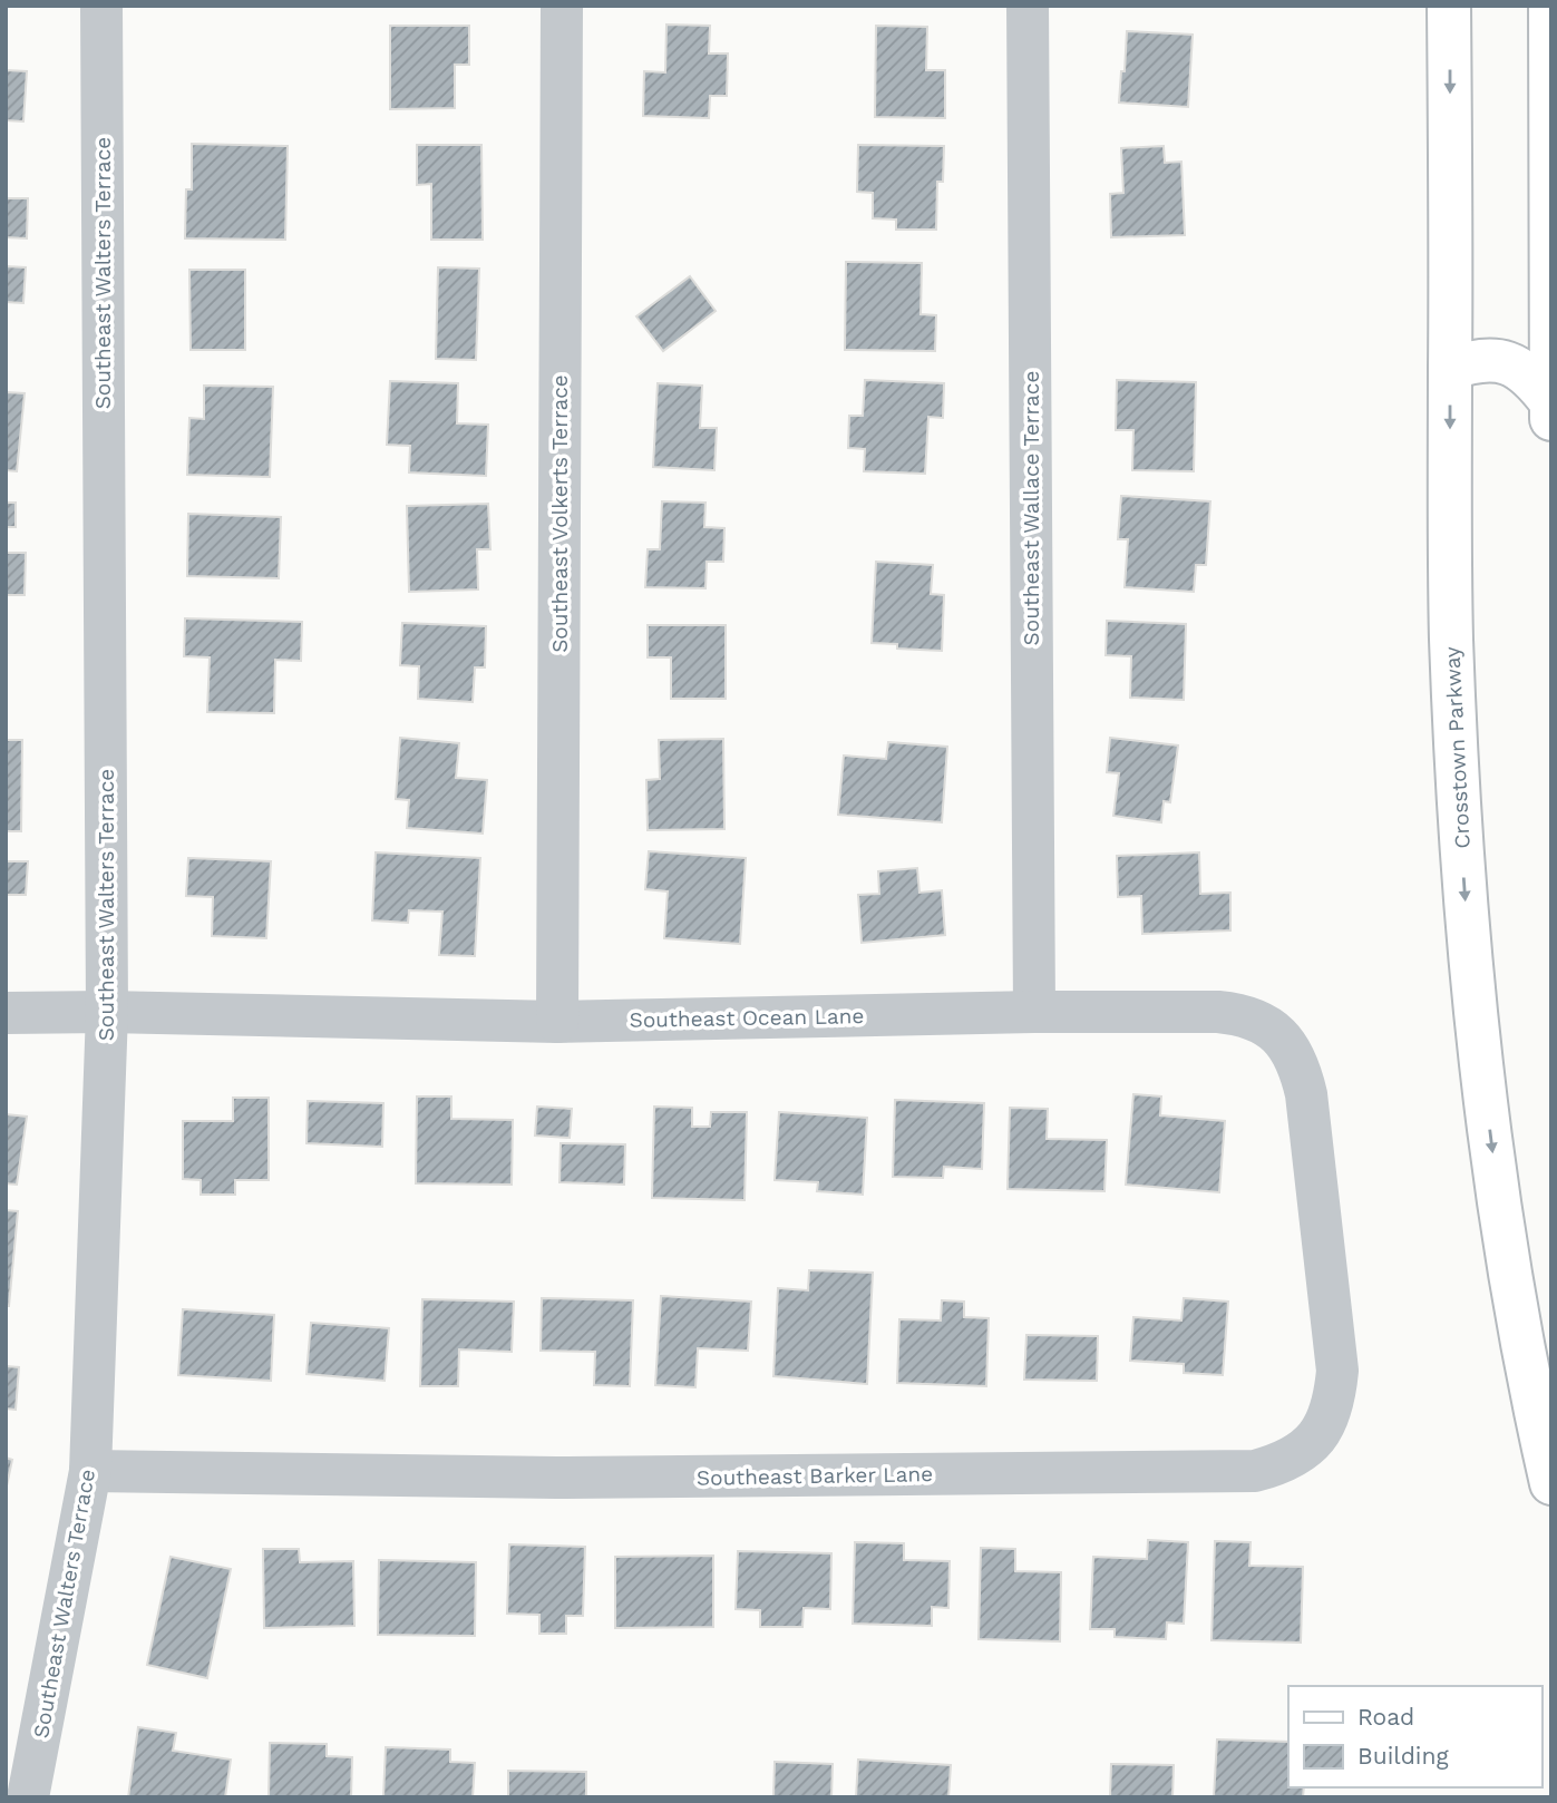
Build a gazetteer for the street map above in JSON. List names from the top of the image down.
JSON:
{
  "streets": {
    "main road": ["Crosstown Parkway"],
    "street": [
      "Southeast Walters Terrace",
      "Southeast Wallace Terrace",
      "Southeast Volkerts Terrace",
      "Southeast Ocean Lane",
      "Southeast Barker Lane"
    ]
  },
  "crossings": [
    ["Southeast Walters Terrace", "Southeast Ocean Lane"],
    ["Southeast Walters Terrace", "Southeast Barker Lane"],
    ["Southeast Wallace Terrace", "Southeast Ocean Lane"],
    ["Southeast Volkerts Terrace", "Southeast Ocean Lane"],
    ["Southeast Ocean Lane", "Southeast Barker Lane"]
  ],
  "one_way": ["Crosstown Parkway"],
  "legend": ["Road", "Building"]
}
